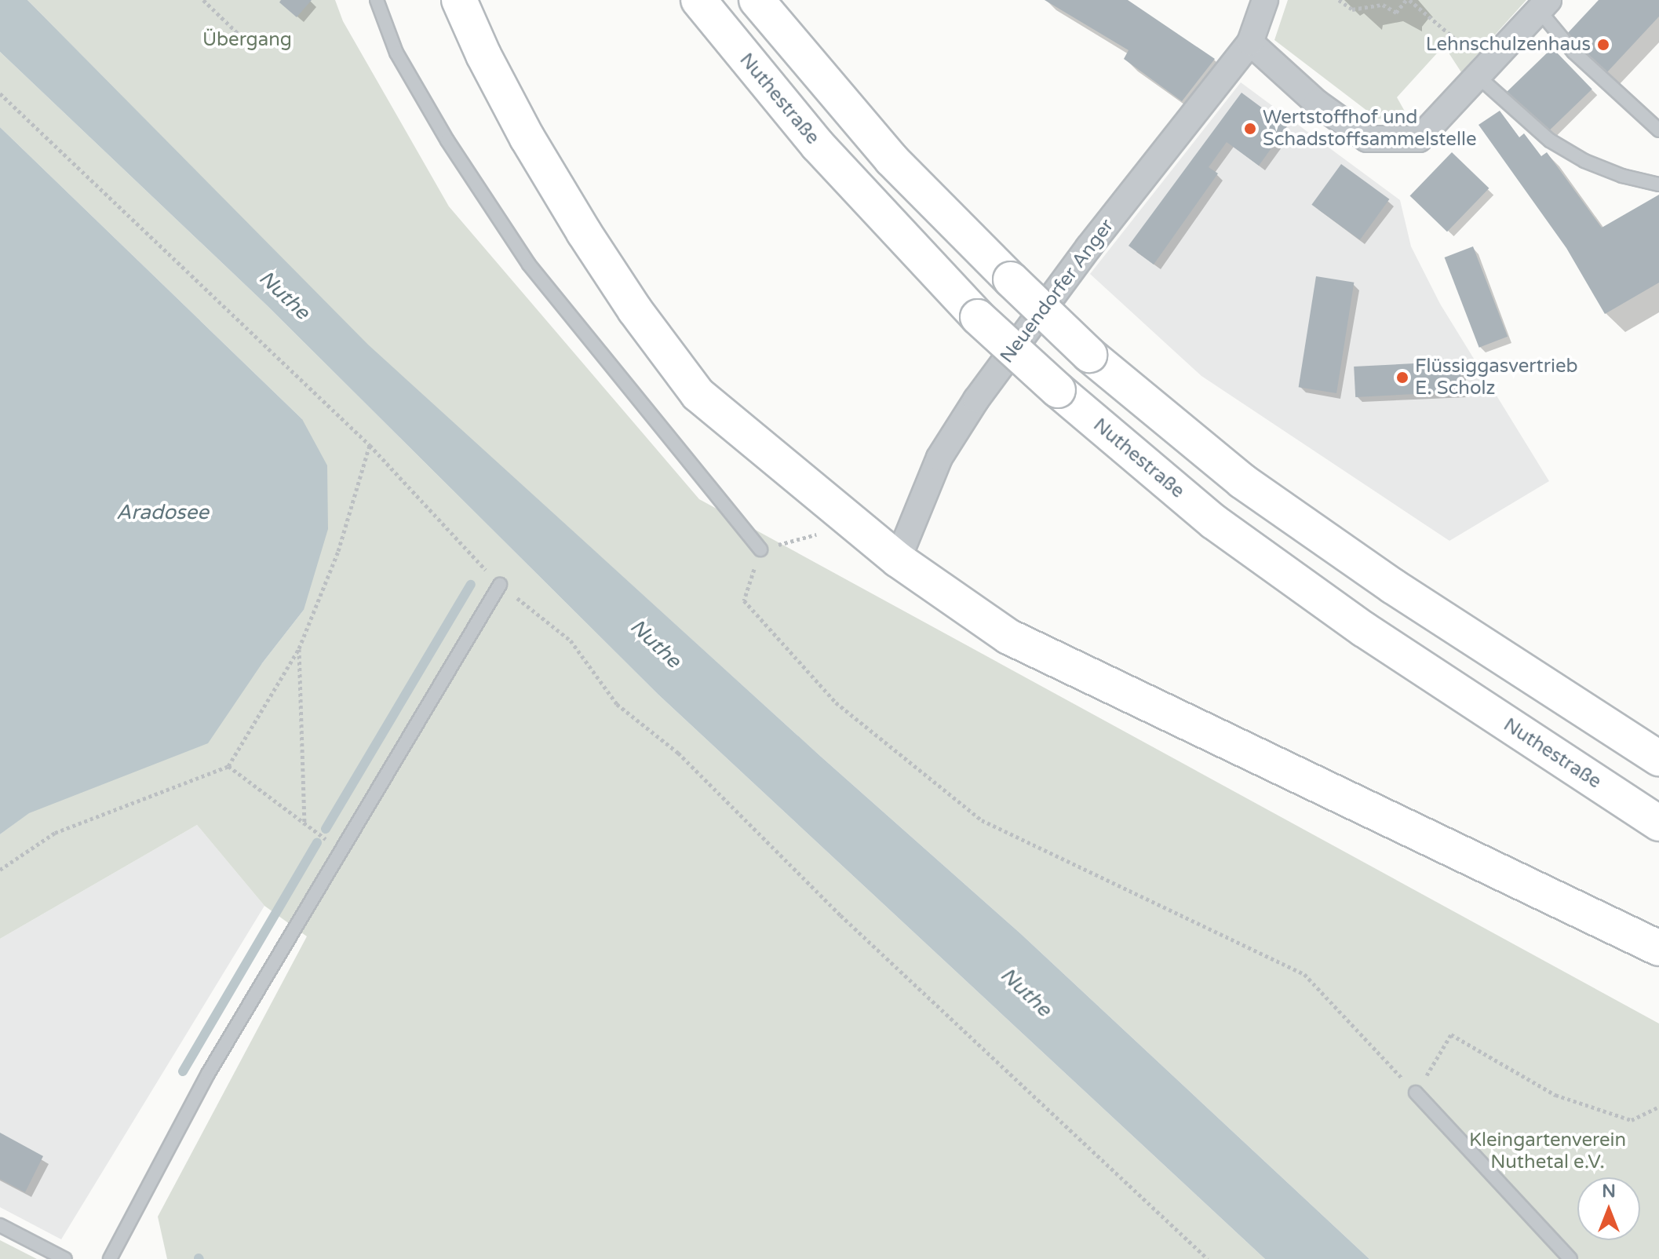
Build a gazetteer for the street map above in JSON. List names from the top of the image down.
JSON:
{
  "streets": {
    "highway": ["Nuthestraße"],
    "street": ["Neuendorfer Anger"]
  },
  "water": ["Nuthe", "Aradosee"],
  "parks": ["Übergang", "Kleingartenverein Nuthetal e.V."],
  "places": ["Lehnschulzenhaus", "Wertstoffhof und Schadstoffsammelstelle", "Flüssiggasvertrieb E. Scholz"],
  "north": "top"
}
